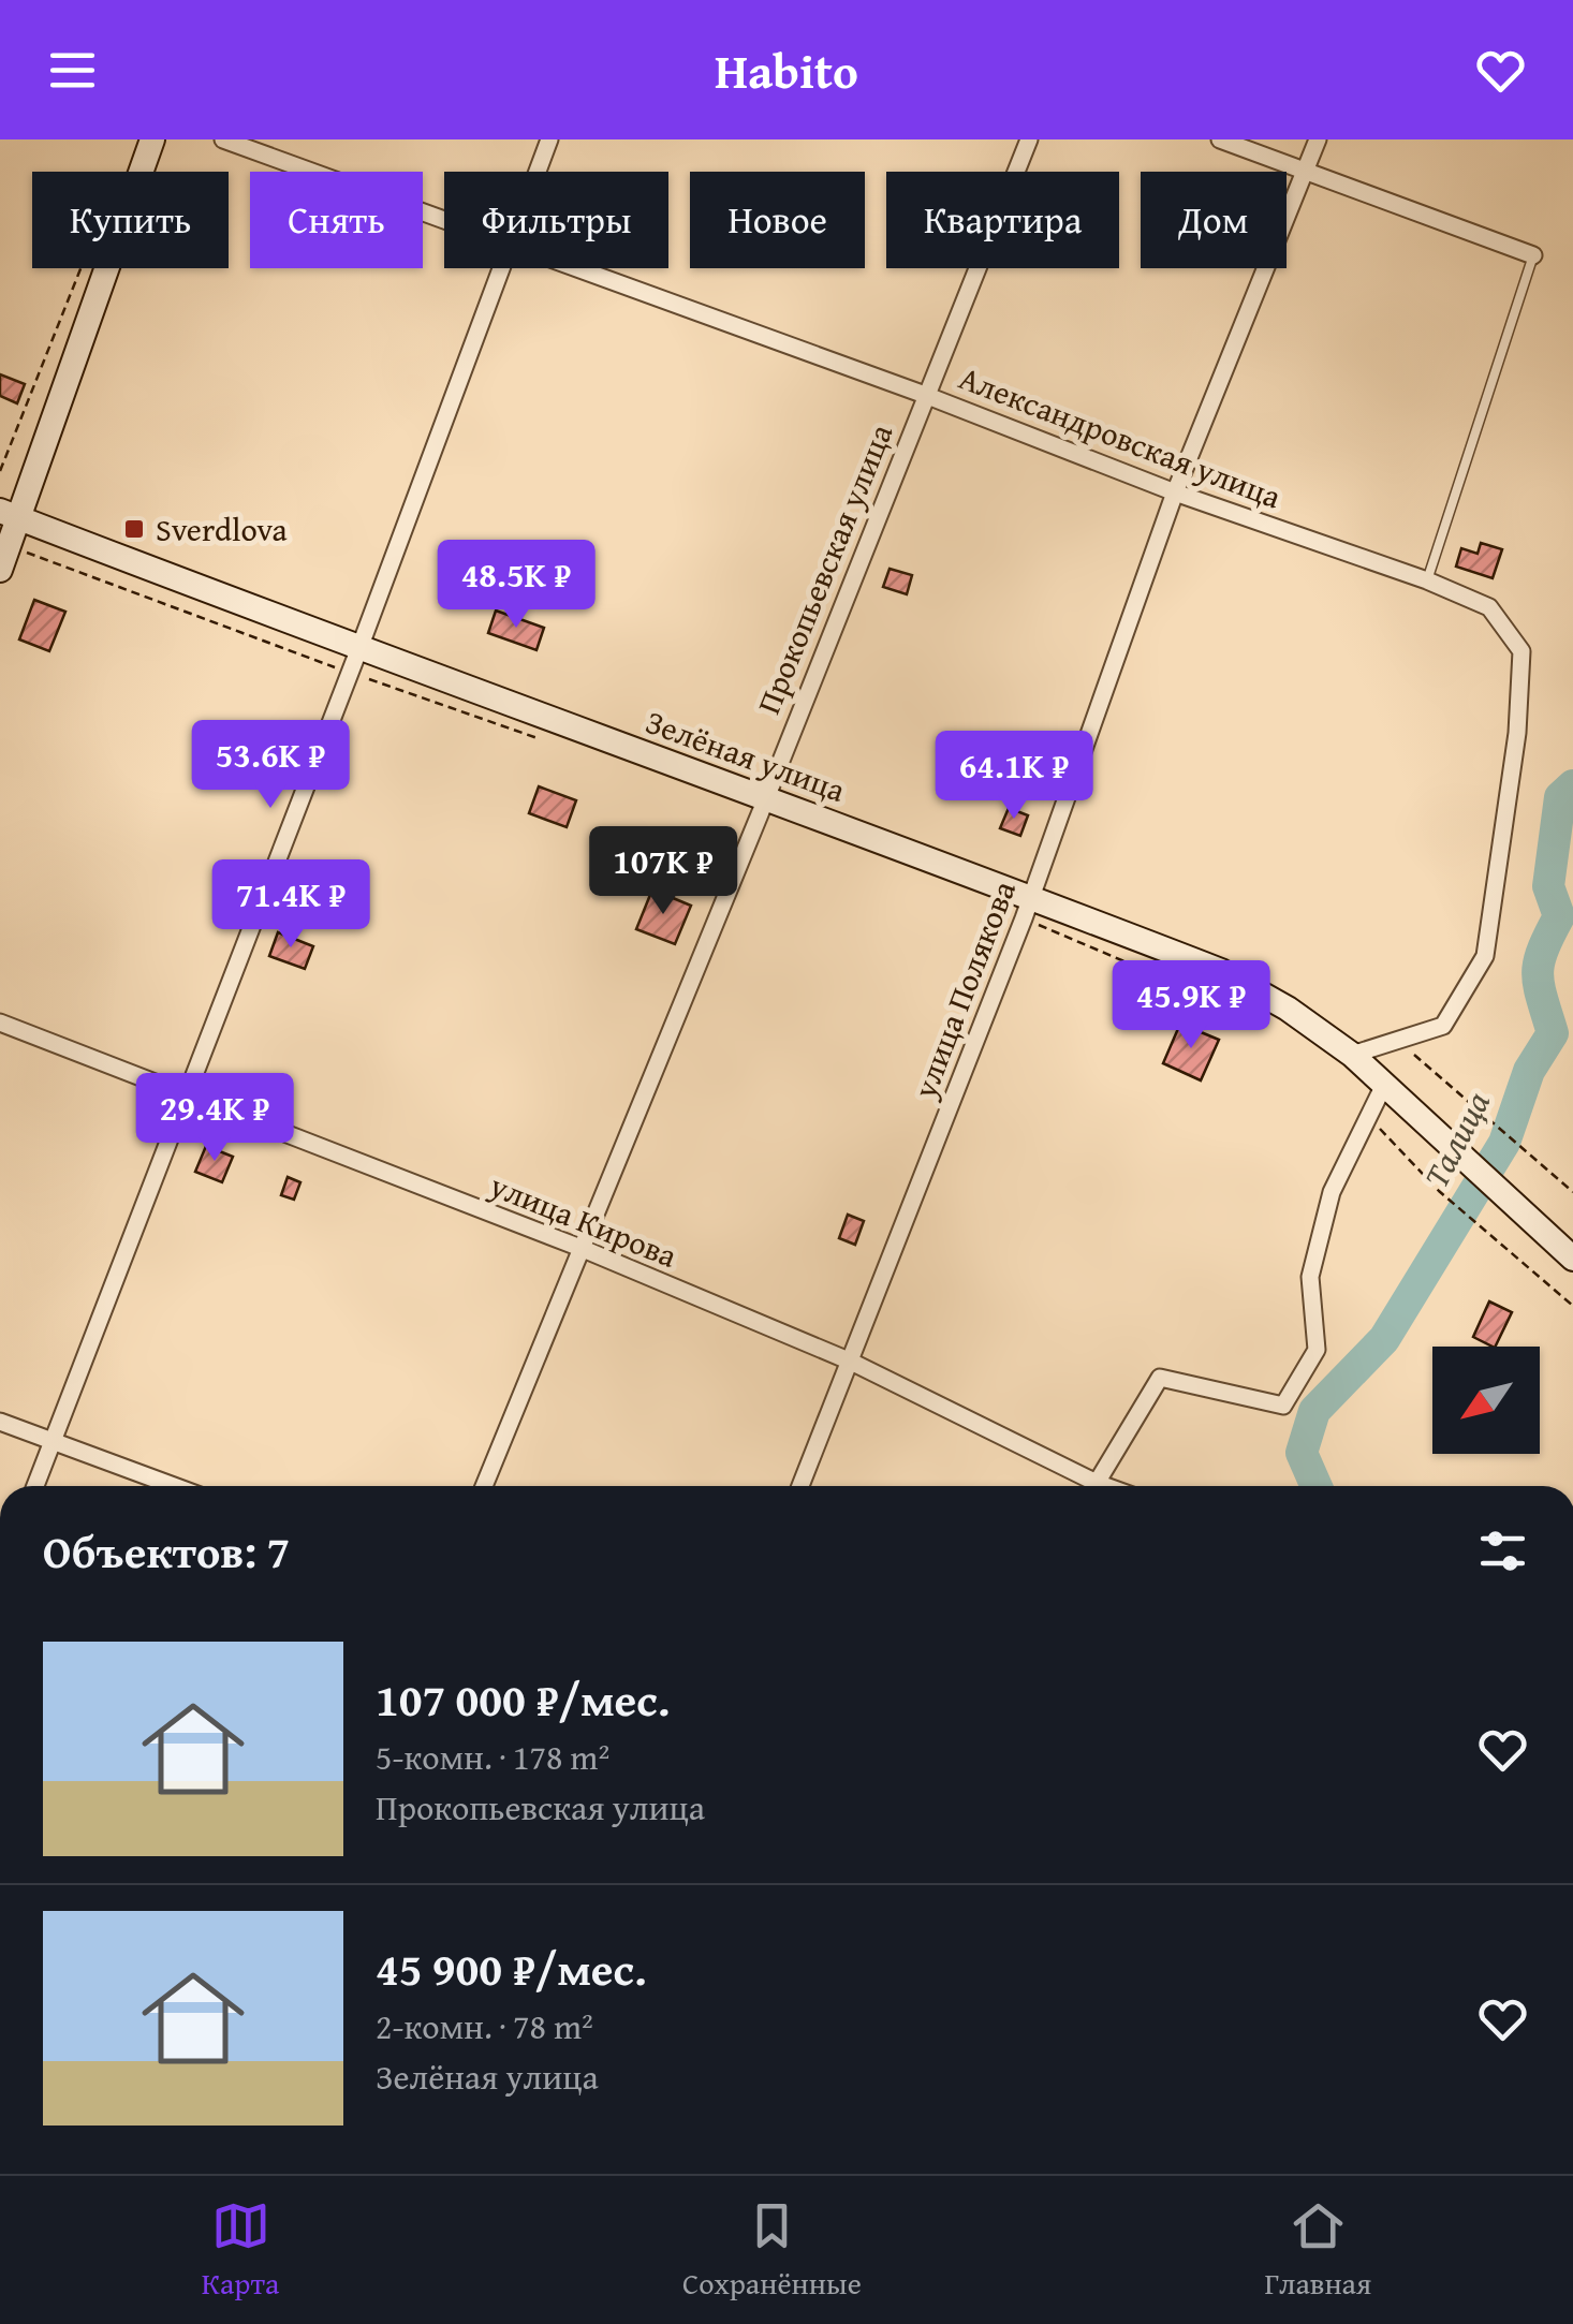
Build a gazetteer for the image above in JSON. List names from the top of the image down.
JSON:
{
  "streets": {
    "main road": ["Зелёная улица"],
    "street": [
      "Александровская улица",
      "Прокопьевская улица",
      "улица Полякова",
      "улица Кирова"
    ]
  },
  "crossings": [
    ["Александровская улица", "Прокопьевская улица"],
    ["Александровская улица", "Зелёная улица"],
    ["Александровская улица", "улица Полякова"],
    ["Прокопьевская улица", "Зелёная улица"],
    ["Прокопьевская улица", "улица Кирова"],
    ["Зелёная улица", "улица Полякова"],
    ["улица Полякова", "улица Кирова"]
  ],
  "water": ["Талица"],
  "places": {
    "transit": ["Sverdlova"]
  },
  "north": "bottom left",
  "page": {
    "header": "Habito",
    "chip": [
      "Купить",
      "Снять",
      "Фильтры",
      "Новое",
      "Квартира",
      "Дом"
    ],
    "price": [
      "48.5K ₽",
      "53.6K ₽",
      "64.1K ₽",
      "107K ₽",
      "71.4K ₽",
      "45.9K ₽",
      "29.4K ₽"
    ],
    "heading": "Объектов: 7",
    "list": [
      {
        "name": "107 000 ₽/мес.",
        "note": "5-комн. · 178 m² · Прокопьевская улица"
      },
      {
        "name": "45 900 ₽/мес.",
        "note": "2-комн. · 78 m² · Зелёная улица"
      }
    ],
    "tabs": ["Карта", "Сохранённые", "Главная"]
  }
}
